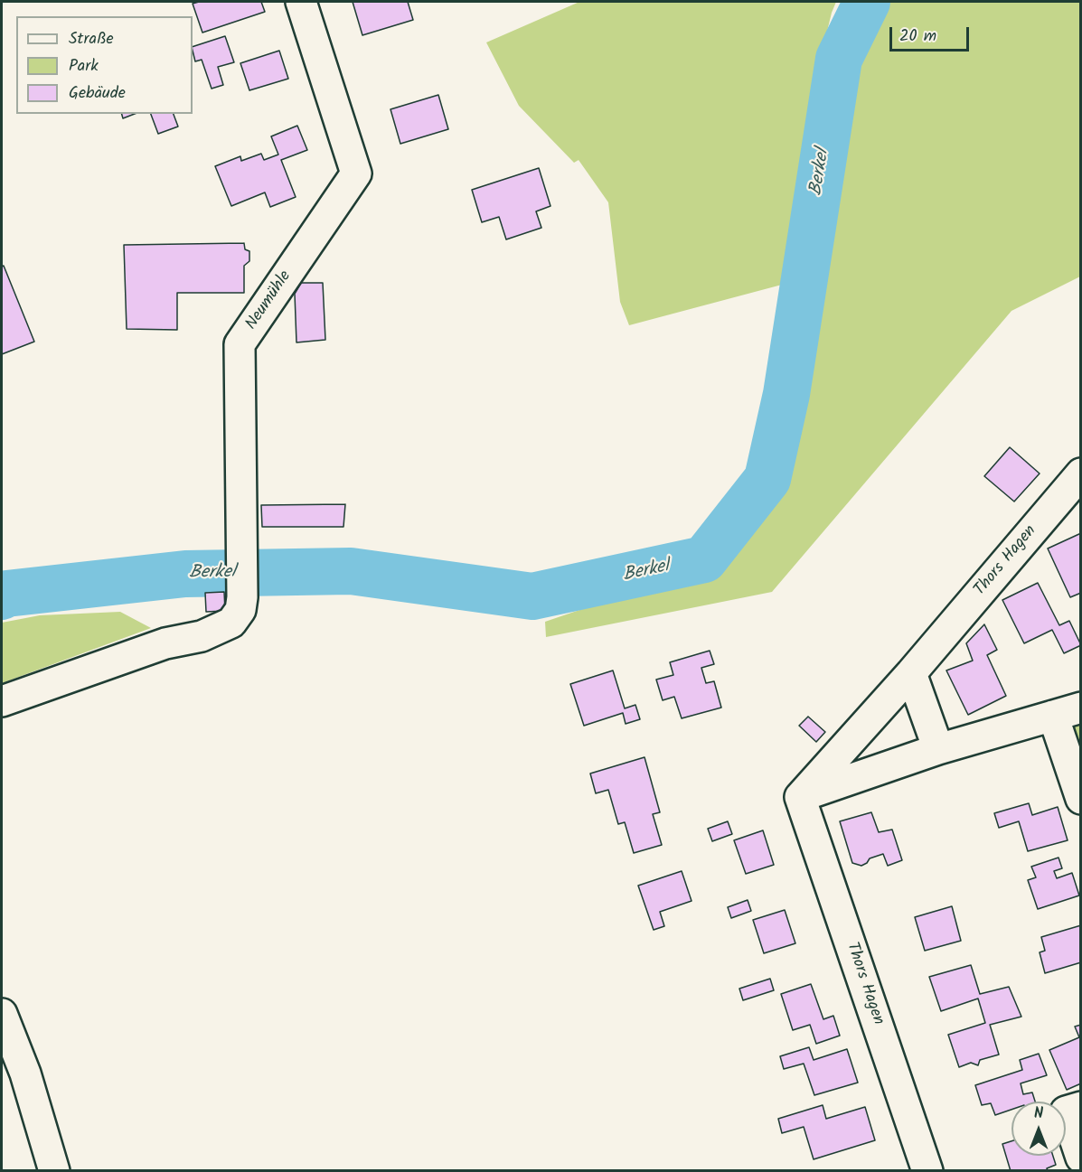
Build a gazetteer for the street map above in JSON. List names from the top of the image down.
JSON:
{
  "streets": {
    "street": ["Neumühle", "Thors Hagen"]
  },
  "water": ["Berkel"],
  "legend": ["Straße", "Park", "Gebäude"],
  "scale_bar": "20 m",
  "north": "top"
}
